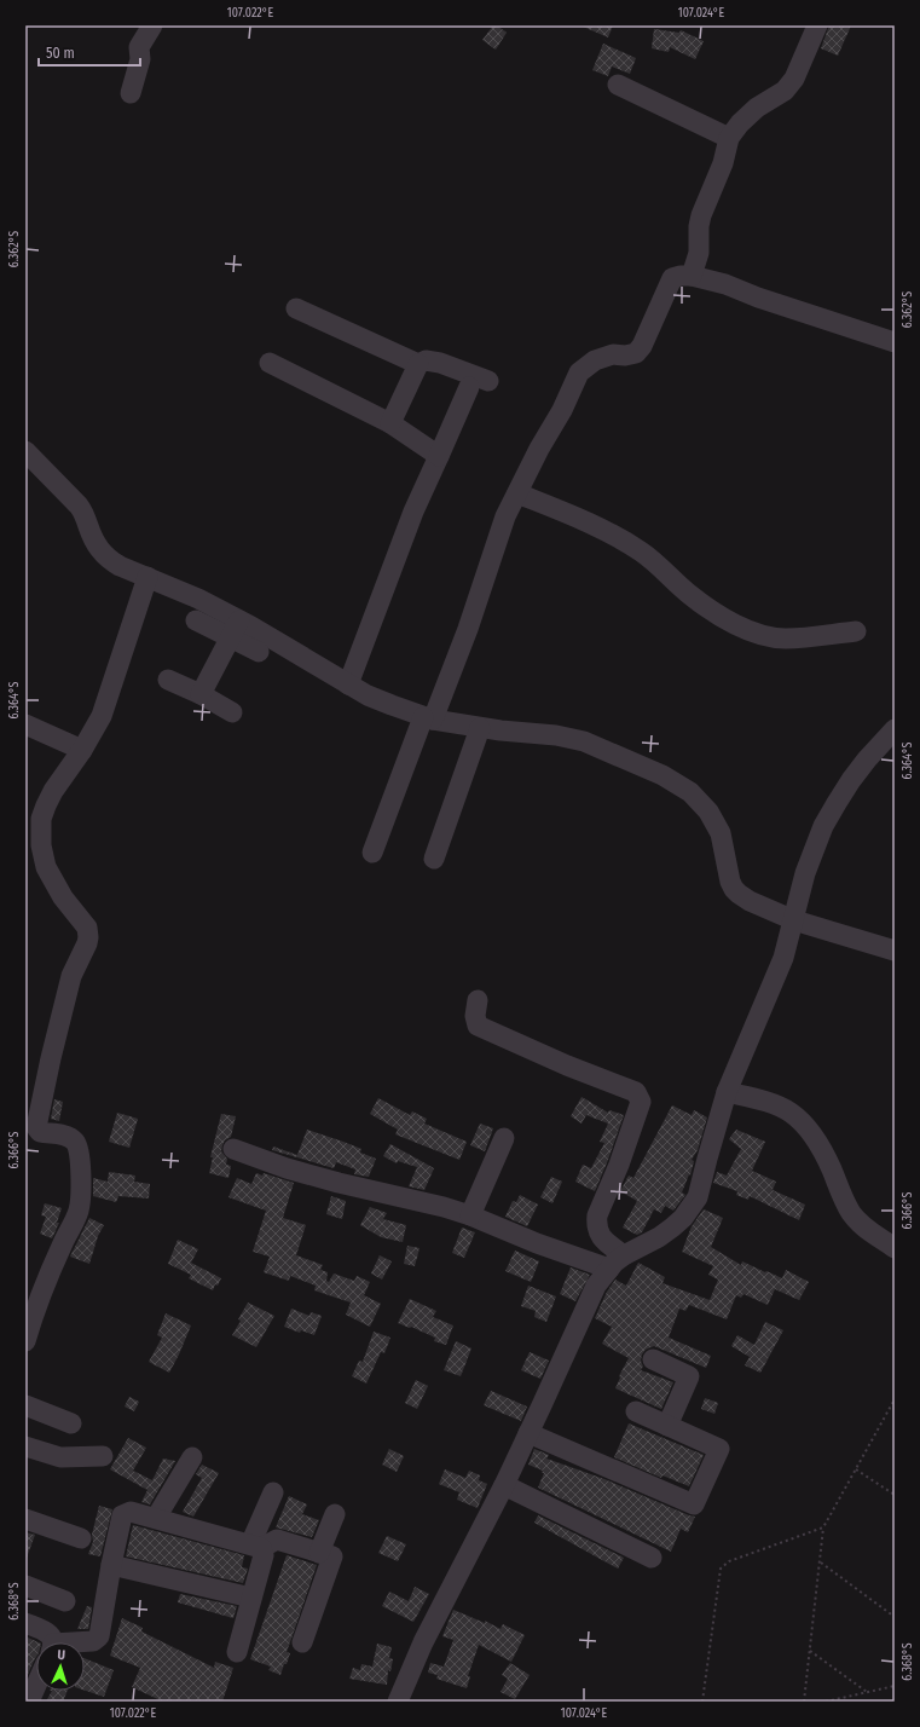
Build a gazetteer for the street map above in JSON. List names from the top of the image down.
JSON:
{
  "scale_bar": "50 m",
  "north": "top",
  "coordinates": [
    "107.022°E",
    "107.024°E",
    "6.362°S",
    "6.364°S",
    "6.366°S",
    "6.368°S"
  ]
}
